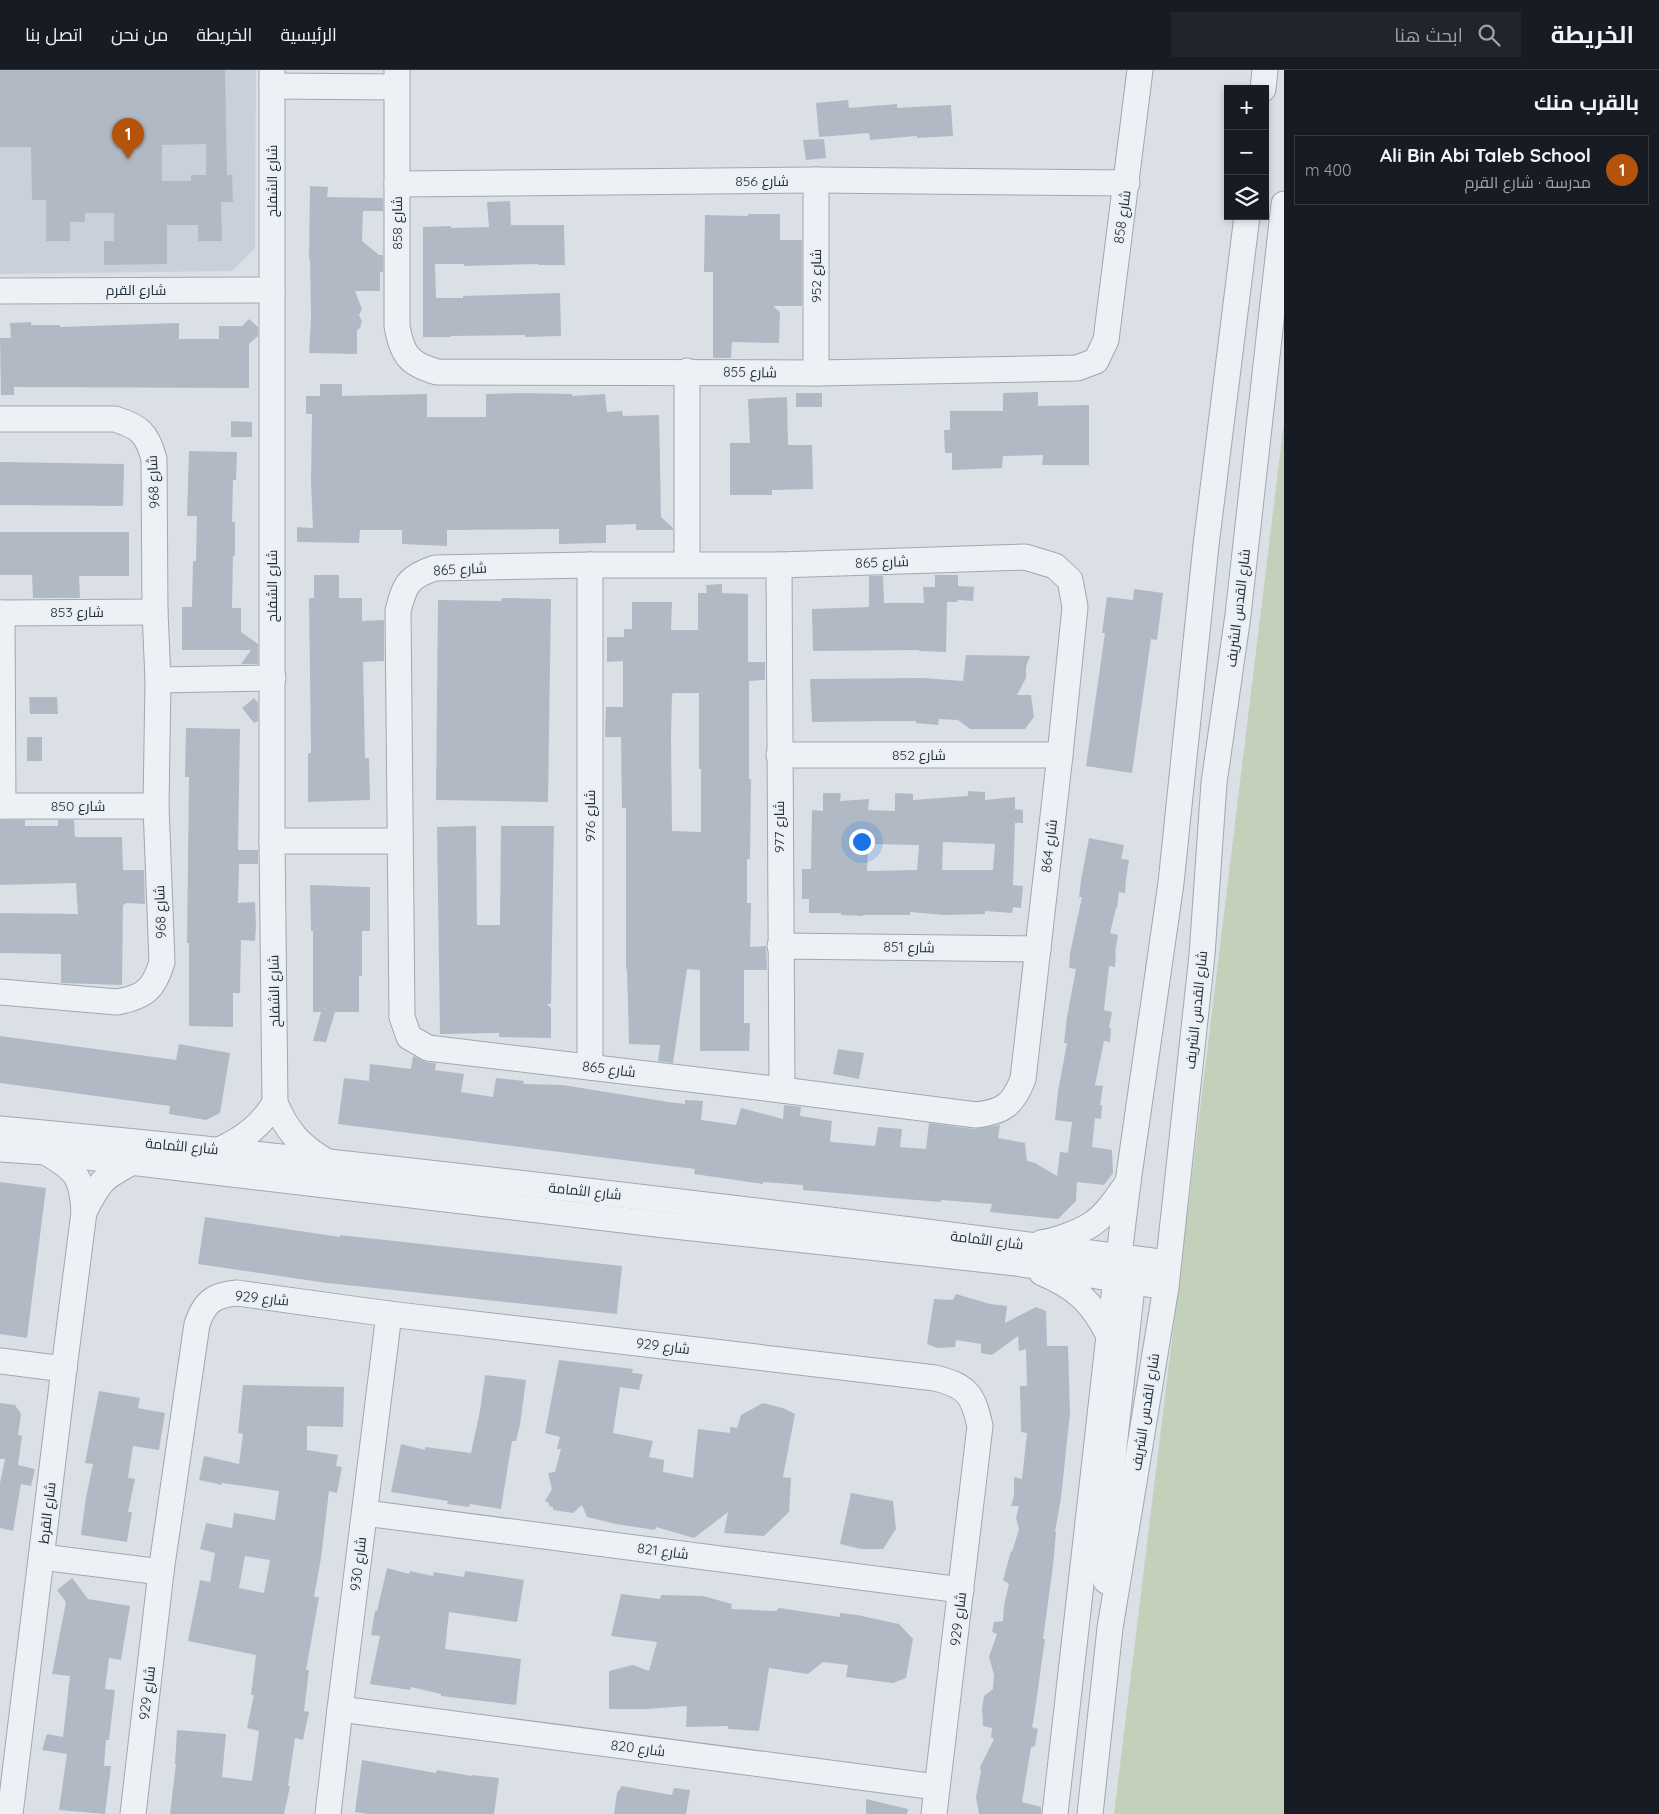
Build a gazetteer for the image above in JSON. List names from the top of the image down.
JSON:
{
  "streets": {
    "street": [
      "شارع الشفلح",
      "شارع 856",
      "شارع 858",
      "شارع 952",
      "شارع القرم",
      "شارع 855",
      "شارع 968",
      "شارع 865",
      "شارع القدس الشريف",
      "شارع 853",
      "شارع 852",
      "شارع 850",
      "شارع 976",
      "شارع 977",
      "شارع 864",
      "شارع 851",
      "شارع الثمامة",
      "شارع 929",
      "شارع القرط",
      "شارع 821",
      "شارع 930",
      "شارع 820"
    ]
  },
  "crossings": [
    ["شارع الشفلح", "شارع 858"],
    ["شارع الشفلح", "شارع القرم"],
    ["شارع الشفلح", "شارع الثمامة"],
    ["شارع 856", "شارع 858"],
    ["شارع 856", "شارع 952"],
    ["شارع 858", "شارع 855"],
    ["شارع 952", "شارع 855"],
    ["شارع 968", "شارع 853"],
    ["شارع 968", "شارع 850"],
    ["شارع 865", "شارع 976"],
    ["شارع 865", "شارع 977"],
    ["شارع 865", "شارع 864"],
    ["شارع القدس الشريف", "شارع الثمامة"],
    ["شارع 852", "شارع 977"],
    ["شارع 852", "شارع 864"],
    ["شارع 977", "شارع 851"],
    ["شارع 864", "شارع 851"],
    ["شارع الثمامة", "شارع القرط"],
    ["شارع 929", "شارع 821"],
    ["شارع 929", "شارع 930"],
    ["شارع 929", "شارع 820"],
    ["شارع 821", "شارع 930"],
    ["شارع 930", "شارع 820"]
  ],
  "page": {
    "header": "الخريطة",
    "search": "ابحث هنا",
    "nav": [
      "الرئيسية",
      "الخريطة",
      "من نحن",
      "اتصل بنا"
    ],
    "heading": "بالقرب منك",
    "map_buttons": ["+", "−"],
    "pins": "1",
    "list": [
      {
        "mark": "1",
        "name": "Ali Bin Abi Taleb School",
        "note": "مدرسة · شارع القرم",
        "value": "400 m"
      }
    ]
  }
}
